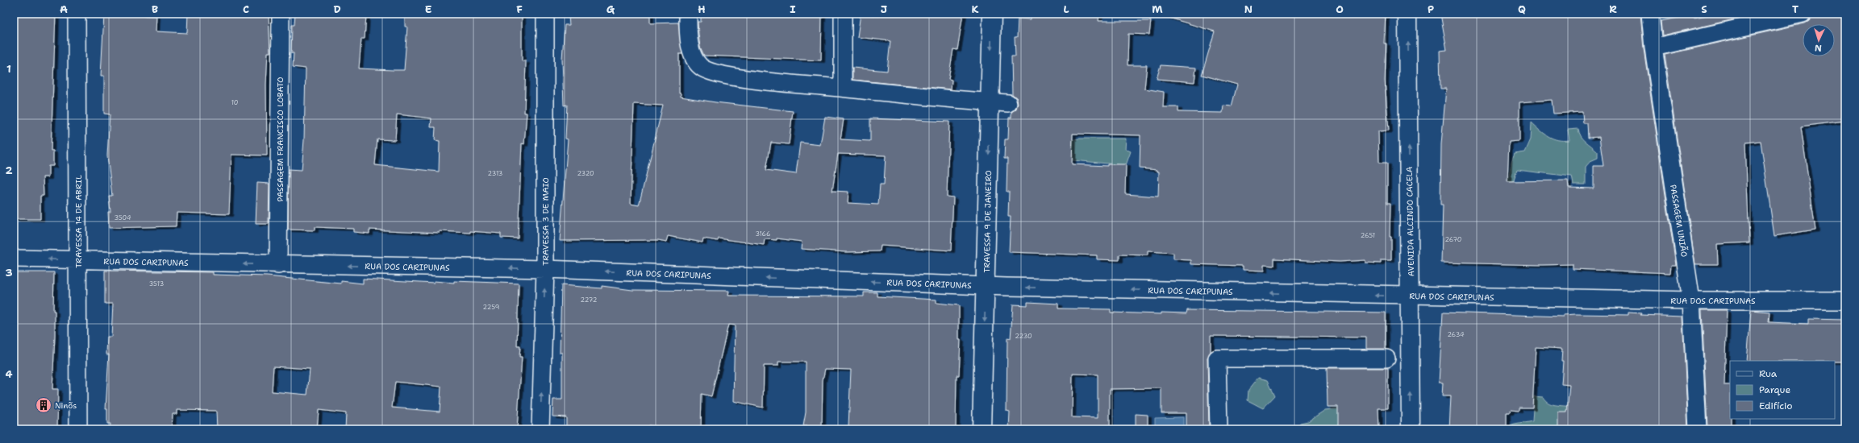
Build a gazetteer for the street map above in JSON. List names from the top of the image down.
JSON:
{
  "streets": {
    "main road": ["TRAVESSA 9 DE JANEIRO", "AVENIDA ALCINDO CACELA"],
    "street": [
      "PASSAGEM FRANCISCO LOBATO",
      "PASSAGEM UNIÃO",
      "TRAVESSA 14 DE ABRIL",
      "TRAVESSA 3 DE MAIO",
      "RUA DOS CARIPUNAS"
    ]
  },
  "crossings": [
    ["PASSAGEM FRANCISCO LOBATO", "RUA DOS CARIPUNAS"],
    ["PASSAGEM UNIÃO", "RUA DOS CARIPUNAS"],
    ["TRAVESSA 14 DE ABRIL", "RUA DOS CARIPUNAS"],
    ["TRAVESSA 3 DE MAIO", "RUA DOS CARIPUNAS"],
    ["TRAVESSA 9 DE JANEIRO", "RUA DOS CARIPUNAS"],
    ["AVENIDA ALCINDO CACELA", "RUA DOS CARIPUNAS"]
  ],
  "one_way": [
    "TRAVESSA 3 DE MAIO",
    "TRAVESSA 9 DE JANEIRO",
    "AVENIDA ALCINDO CACELA",
    "RUA DOS CARIPUNAS"
  ],
  "places": {
    "building": ["Ninõs"]
  },
  "house_numbers": [
    "10",
    "2313",
    "2320",
    "3504",
    "3166",
    "2651",
    "2670",
    "3513",
    "2272",
    "2259",
    "2634",
    "2230"
  ],
  "legend": ["Rua", "Parque", "Edifício"],
  "north": "bottom",
  "grid": {
    "columns": [
      "A",
      "B",
      "C",
      "D",
      "E",
      "F",
      "G",
      "H",
      "I",
      "J",
      "K",
      "L",
      "M",
      "N",
      "O",
      "P",
      "Q",
      "R",
      "S",
      "T"
    ],
    "rows": [
      "1",
      "2",
      "3",
      "4"
    ]
  }
}
